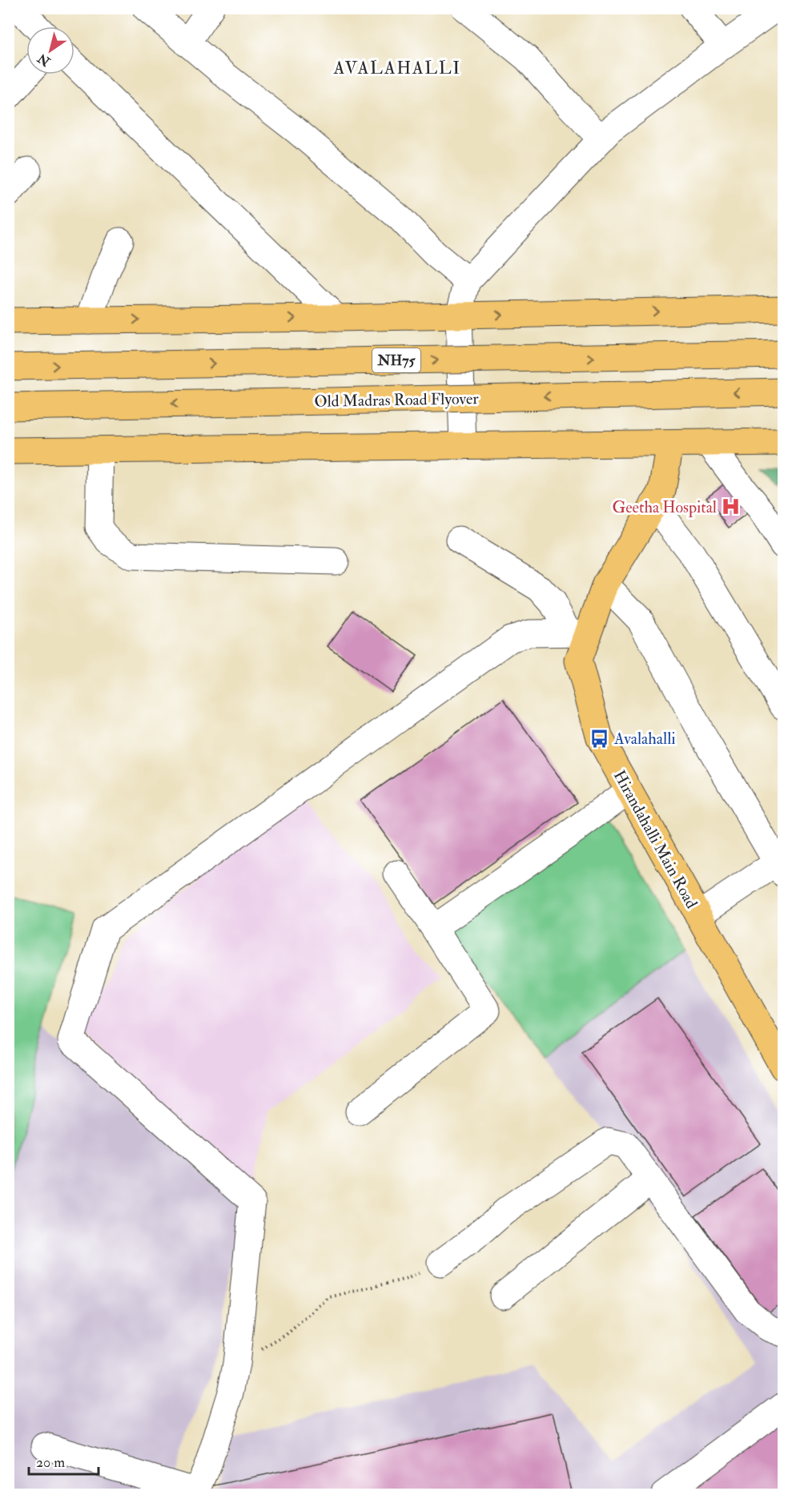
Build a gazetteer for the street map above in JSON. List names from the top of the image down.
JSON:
{
  "streets": {
    "main road": ["NH75", "Old Madras Road Flyover", "Hirandahalli Main Road"]
  },
  "districts": ["AVALAHALLI"],
  "places": {
    "hospital": ["Geetha Hospital"],
    "bus stop": ["Avalahalli"]
  },
  "scale_bar": "20 m",
  "north": "bottom left"
}
